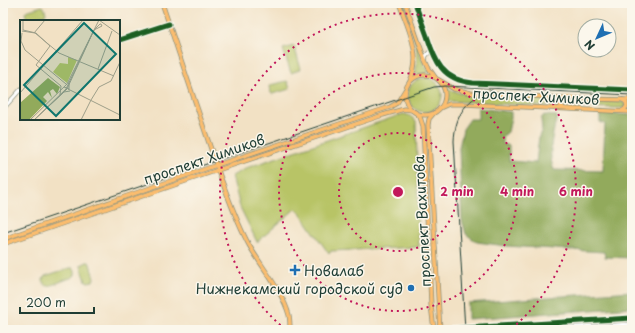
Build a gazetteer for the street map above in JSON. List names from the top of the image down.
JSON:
{
  "streets": {
    "main road": ["проспект Химиков", "проспект Вахитова"]
  },
  "crossings": [
    ["проспект Химиков", "проспект Вахитова"]
  ],
  "places": {
    "health": ["Новалаб"],
    "other": ["Нижнекамский городской суд"]
  },
  "scale_bar": "200 m",
  "north": "bottom left",
  "rings": ["2 min", "4 min", "6 min"]
}
